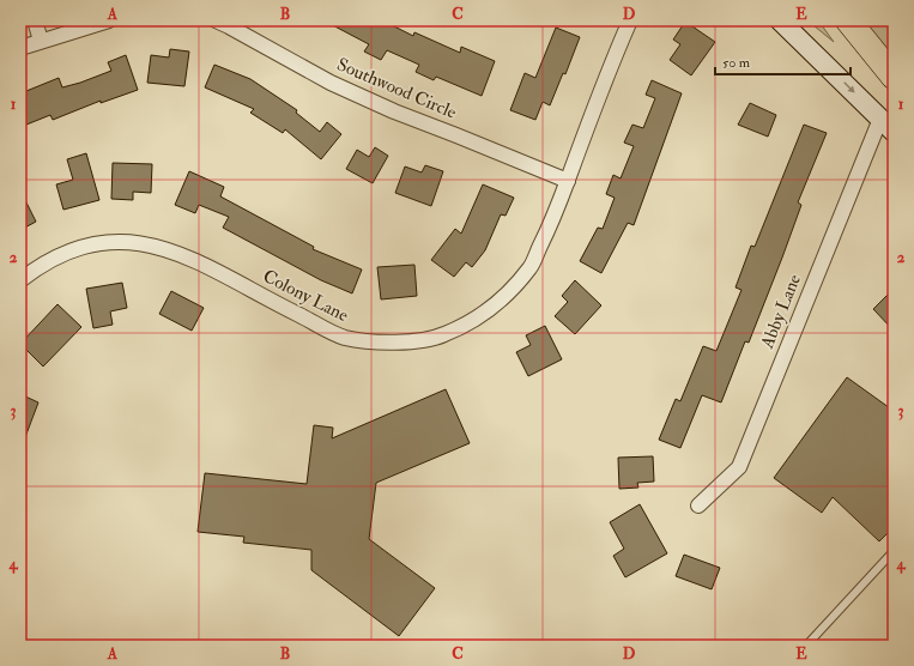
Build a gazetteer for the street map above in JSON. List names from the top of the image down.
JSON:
{
  "streets": {
    "street": ["Southwood Circle", "Colony Lane", "Abby Lane"]
  },
  "crossings": [
    ["Southwood Circle", "Colony Lane"]
  ],
  "scale_bar": "50 m",
  "grid": {
    "columns": [
      "A",
      "B",
      "C",
      "D",
      "E"
    ],
    "rows": [
      "1",
      "2",
      "3",
      "4"
    ]
  }
}
